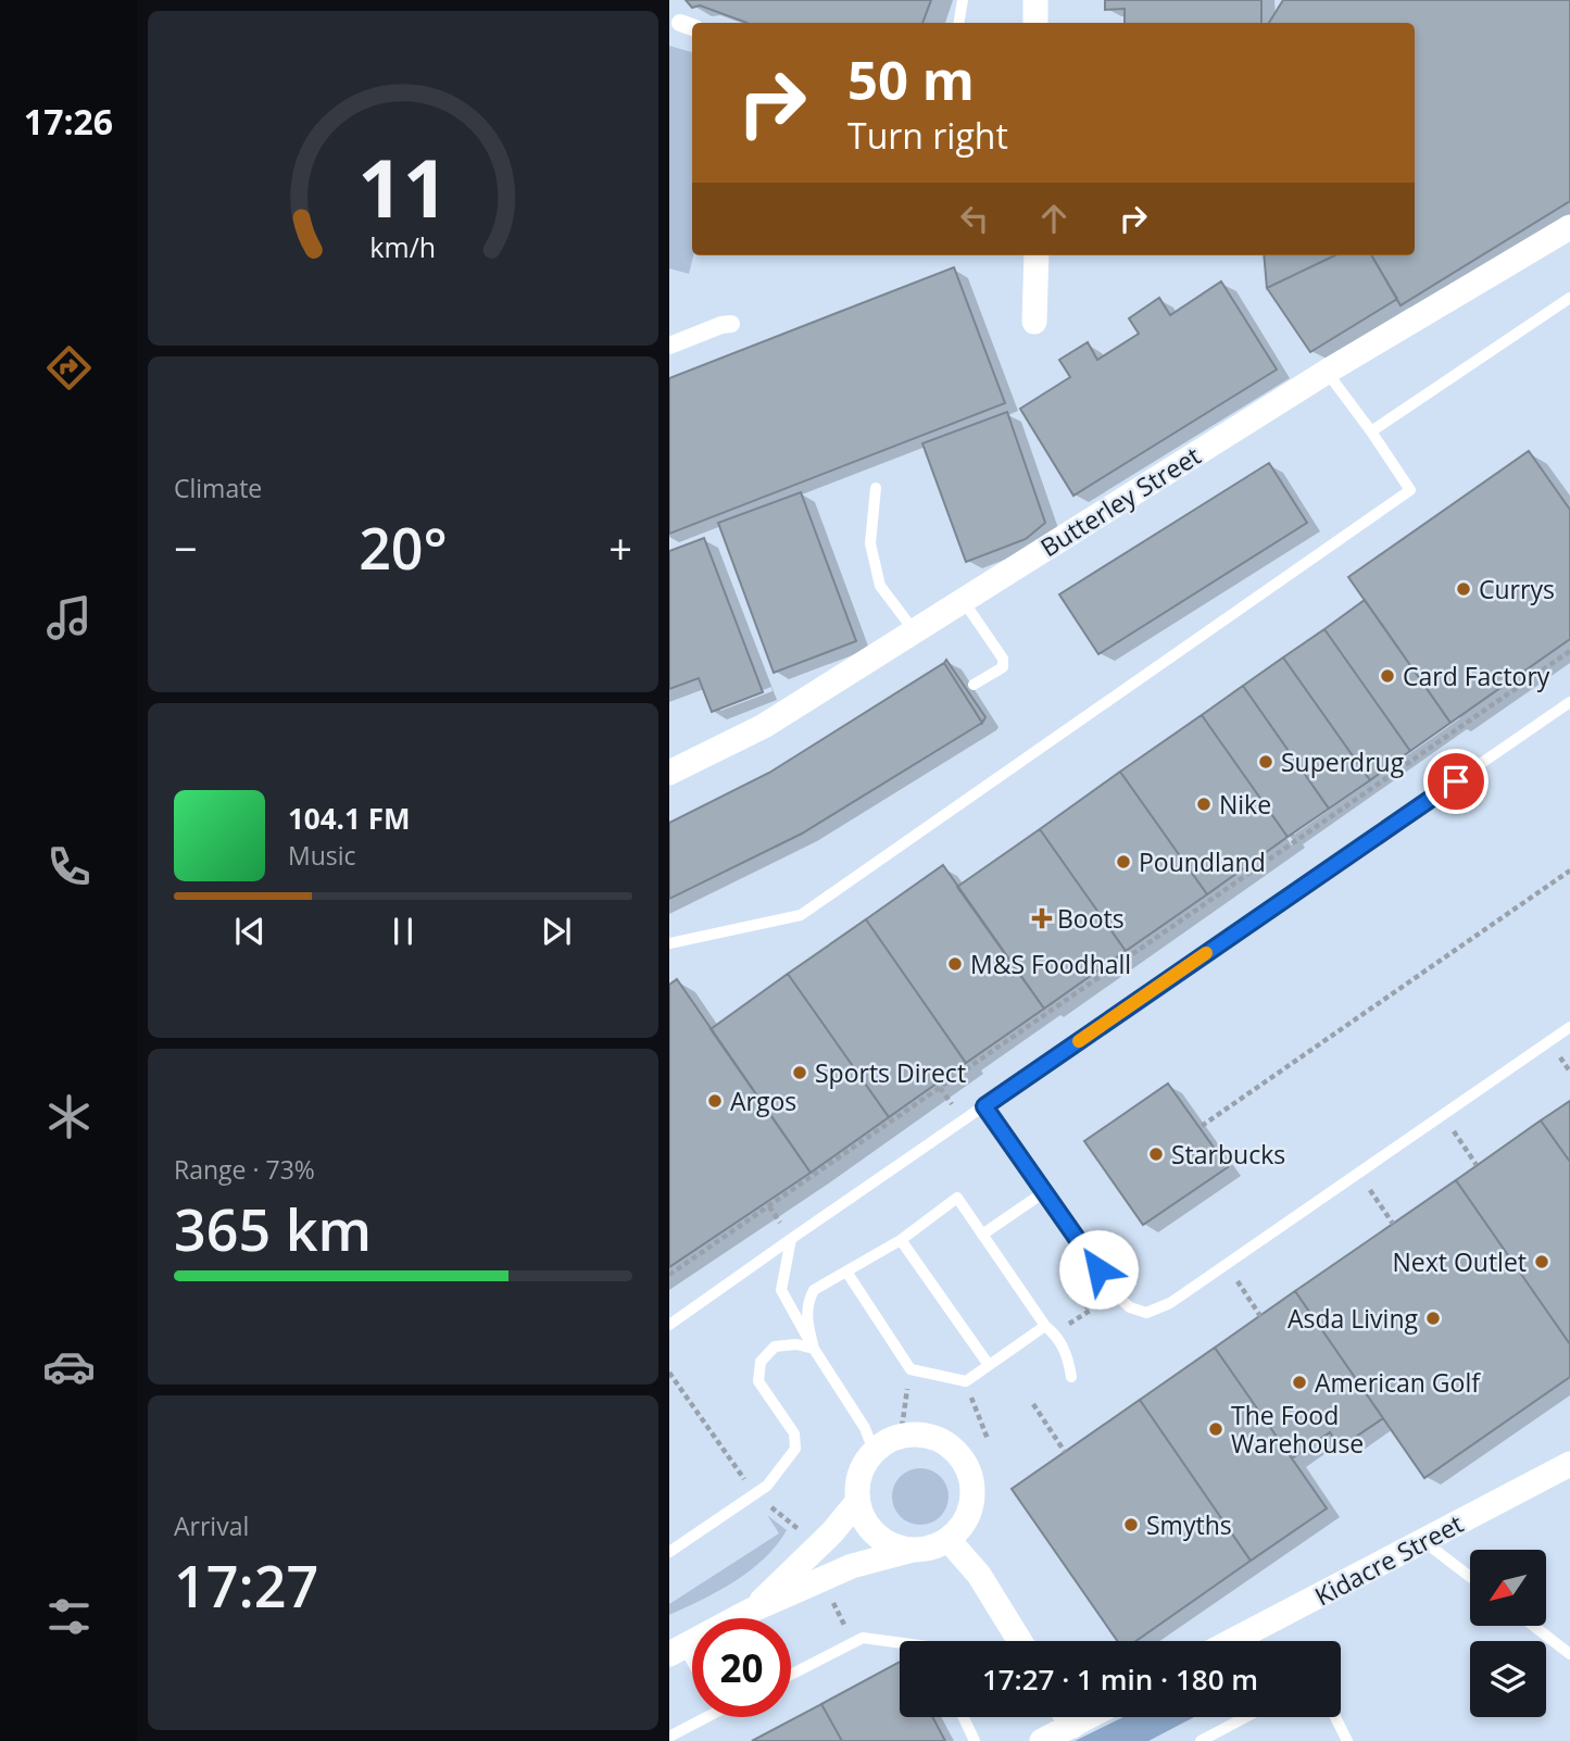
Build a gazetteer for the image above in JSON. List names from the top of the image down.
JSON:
{
  "streets": {
    "street": ["Butterley Street", "Kidacre Street"]
  },
  "places": {
    "other": [
      "Currys",
      "Card Factory",
      "Superdrug",
      "Nike",
      "Poundland",
      "M&S Foodhall",
      "Sports Direct",
      "Argos",
      "Starbucks",
      "Next Outlet",
      "Asda Living",
      "American Golf",
      "The Food Warehouse",
      "Smyths"
    ],
    "health": ["Boots"]
  },
  "north": "bottom left",
  "page": {
    "tabs": "17:26",
    "turn": ["50 m", "Turn right"],
    "tile": [
      "Climate",
      ["Range · 73%", "365 km"],
      ["Arrival", "17:27"]
    ],
    "heat": ["−", "20°", "+"],
    "song": ["104.1 FM", "Music"],
    "limit": "20",
    "trip": "17:27 · 1 min · 180 m",
    "gauge": ["11", "km/h"]
  }
}
